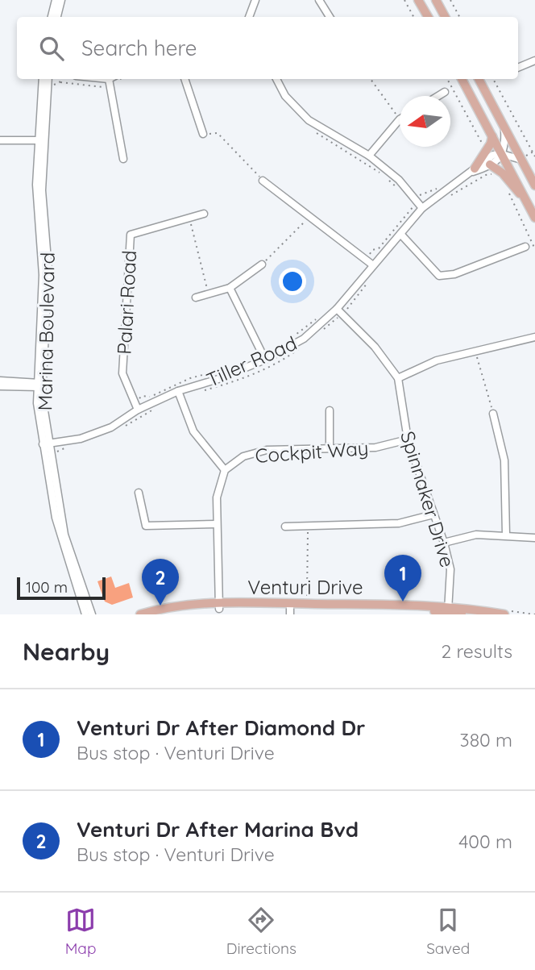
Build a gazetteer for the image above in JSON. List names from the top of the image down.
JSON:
{
  "streets": {
    "main road": ["Venturi Drive"],
    "street": [
      "Palari Road",
      "Marina Boulevard",
      "Tiller Road",
      "Cockpit Way",
      "Spinnaker Drive"
    ]
  },
  "crossings": [
    ["Palari Road", "Tiller Road"],
    ["Marina Boulevard", "Tiller Road"],
    ["Tiller Road", "Spinnaker Drive"],
    ["Cockpit Way", "Spinnaker Drive"],
    ["Spinnaker Drive", "Venturi Drive"]
  ],
  "scale_bar": "100 m",
  "north": "left",
  "page": {
    "search": "Search here",
    "pins": ["1", "2"],
    "scale": "100 m",
    "heading": ["Nearby", "2 results"],
    "list": [
      {
        "mark": "1",
        "name": "Venturi Dr After Diamond Dr",
        "note": "Bus stop · Venturi Drive",
        "value": "380 m"
      },
      {
        "mark": "2",
        "name": "Venturi Dr After Marina Bvd",
        "note": "Bus stop · Venturi Drive",
        "value": "400 m"
      }
    ],
    "nav": ["Map", "Directions", "Saved"]
  }
}
